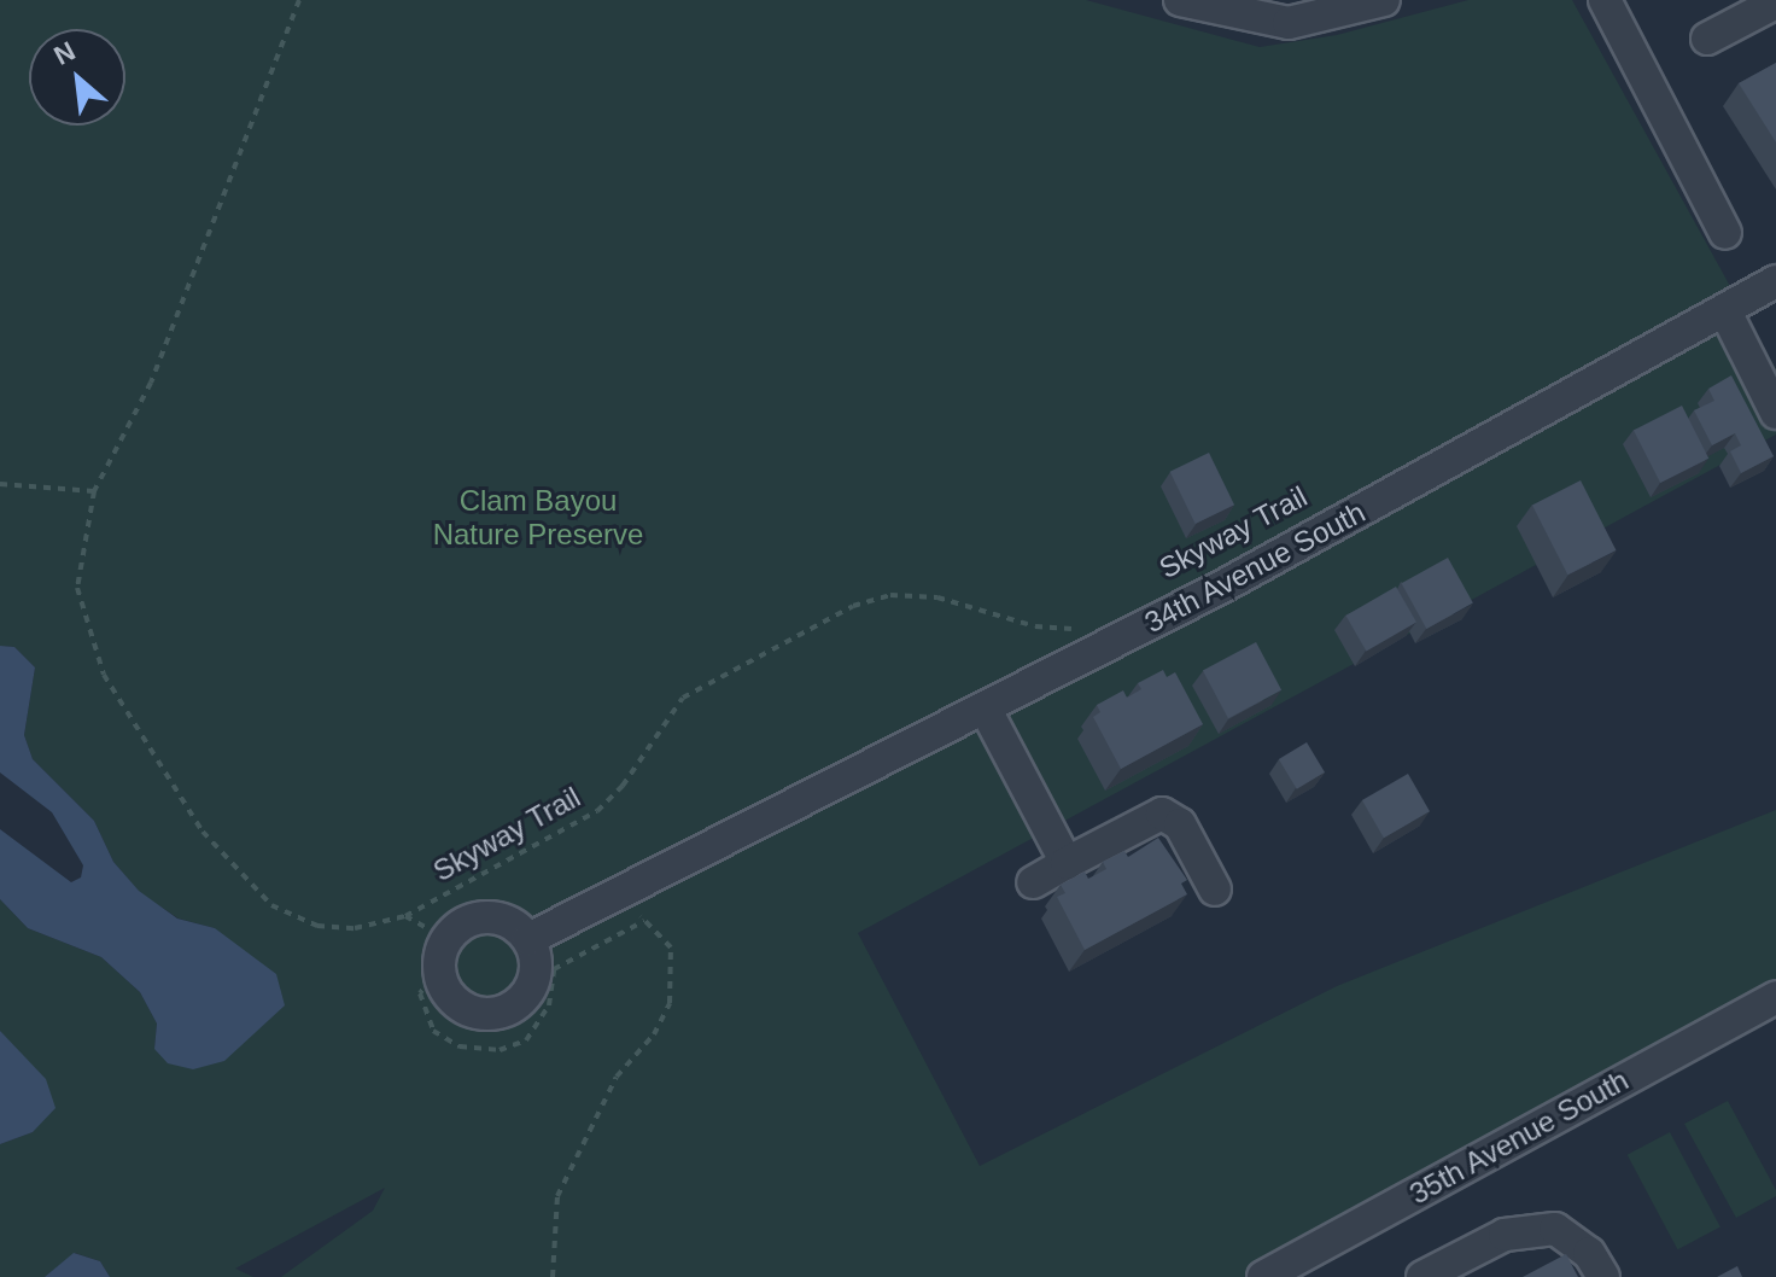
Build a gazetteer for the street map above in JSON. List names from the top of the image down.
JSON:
{
  "streets": {
    "street": ["34th Avenue South", "35th Avenue South"],
    "path": ["Skyway Trail"]
  },
  "parks": ["Clam Bayou Nature Preserve"],
  "north": "top left"
}
